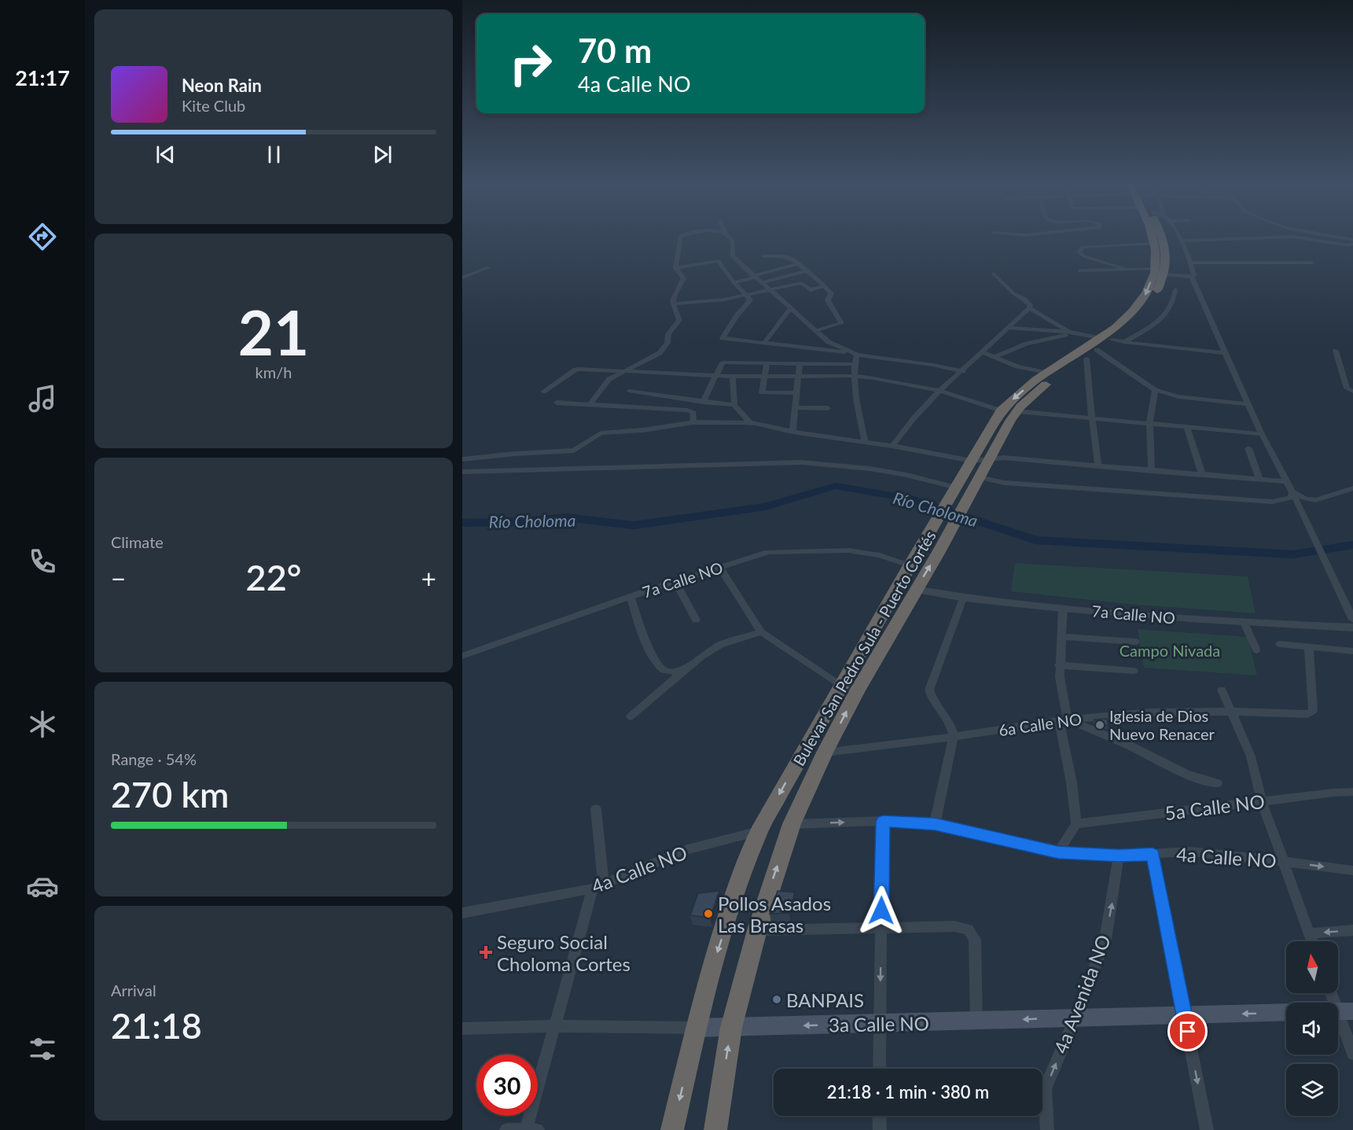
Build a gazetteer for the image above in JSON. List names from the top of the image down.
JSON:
{
  "streets": {
    "highway": ["Bulevar San Pedro Sula - Puerto Cortés"],
    "main road": ["3a Calle NO"],
    "street": [
      "7a Calle NO",
      "6a Calle NO",
      "5a Calle NO",
      "4a Calle NO",
      "4a Avenida NO"
    ]
  },
  "crossings": [
    ["7a Calle NO", "Bulevar San Pedro Sula - Puerto Cortés"],
    ["Bulevar San Pedro Sula - Puerto Cortés", "6a Calle NO"],
    ["Bulevar San Pedro Sula - Puerto Cortés", "4a Calle NO"],
    ["Bulevar San Pedro Sula - Puerto Cortés", "3a Calle NO"],
    ["4a Calle NO", "4a Avenida NO"],
    ["4a Avenida NO", "3a Calle NO"]
  ],
  "water": ["Río Choloma"],
  "parks": ["Campo Nivada"],
  "places": {
    "other": ["Iglesia de Dios Nuevo Renacer", "Pollos Asados Las Brasas", "BANPAIS"],
    "health": ["Seguro Social Choloma Cortes"]
  },
  "north": "top",
  "page": {
    "tabs": "21:17",
    "turn": ["70 m", "4a Calle NO"],
    "song": ["Neon Rain", "Kite Club"],
    "tile": [
      ["21", "km/h"],
      "Climate",
      ["Range · 54%", "270 km"],
      ["Arrival", "21:18"]
    ],
    "heat": ["−", "22°", "+"],
    "limit": "30",
    "trip": "21:18 · 1 min · 380 m"
  }
}
